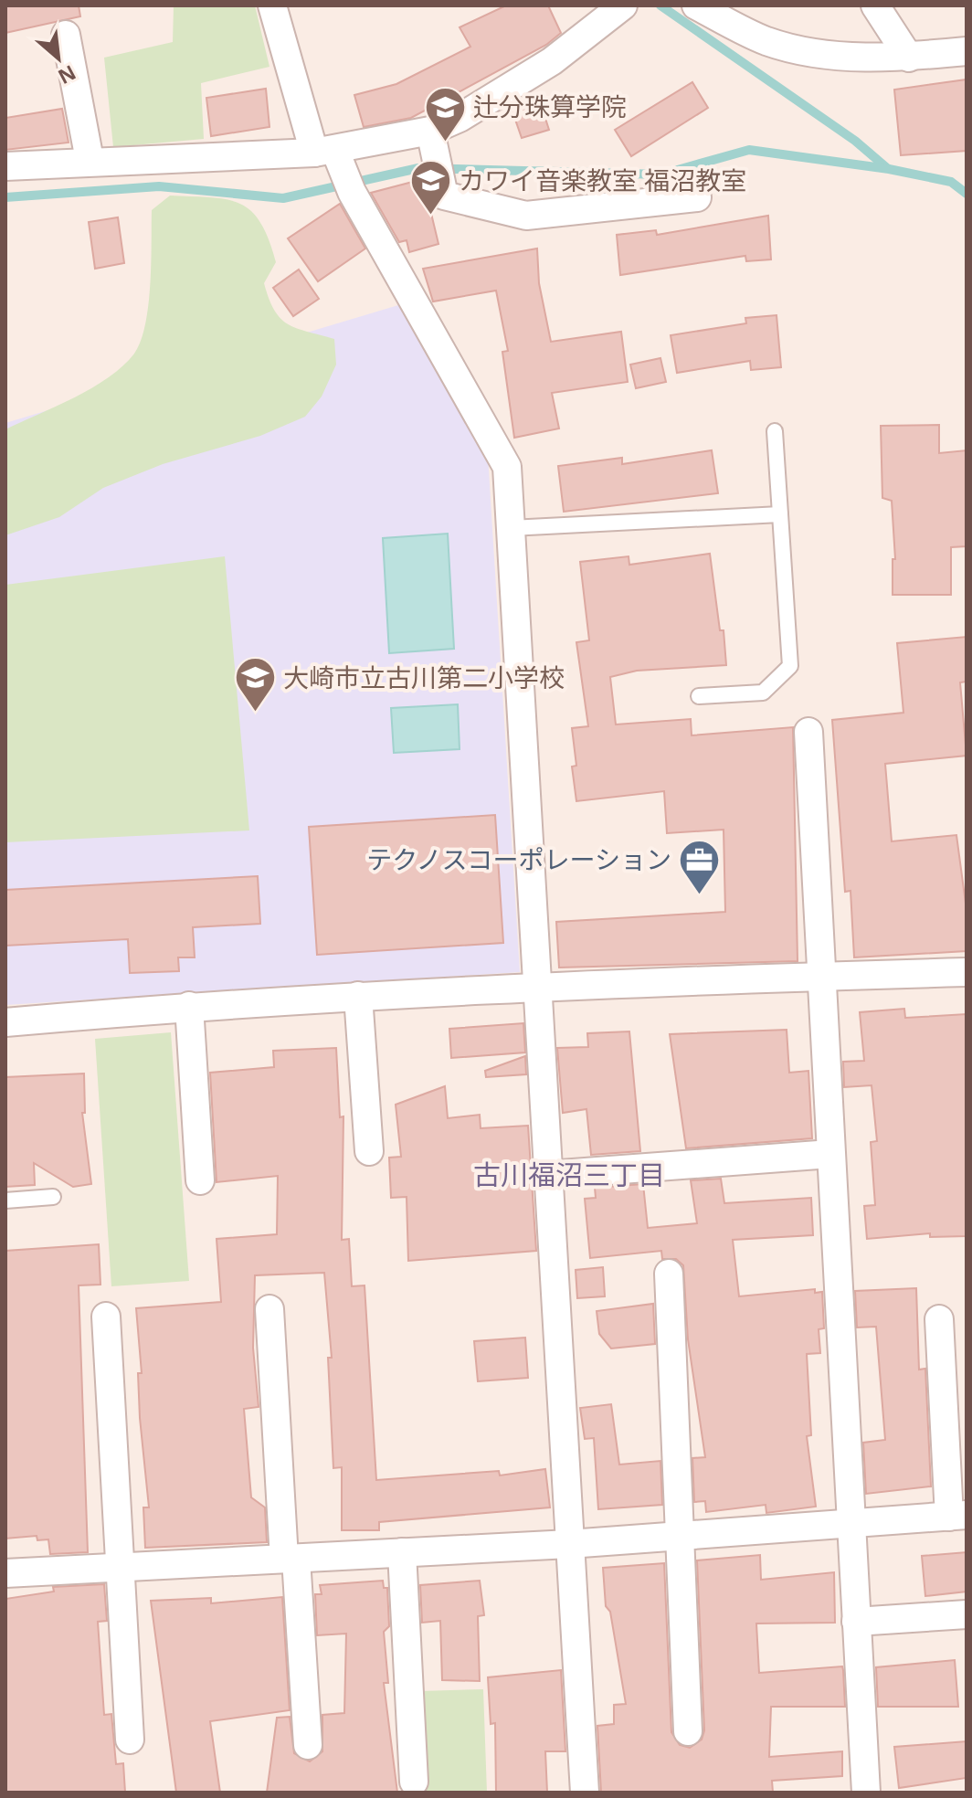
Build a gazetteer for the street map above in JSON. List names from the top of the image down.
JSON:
{
  "districts": ["古川福沼三丁目"],
  "places": {
    "school or university": ["辻分珠算学院", "カワイ音楽教室 福沼教室", "大崎市立古川第二小学校"],
    "office": ["テクノスコーポレーション"]
  },
  "north": "bottom right"
}
